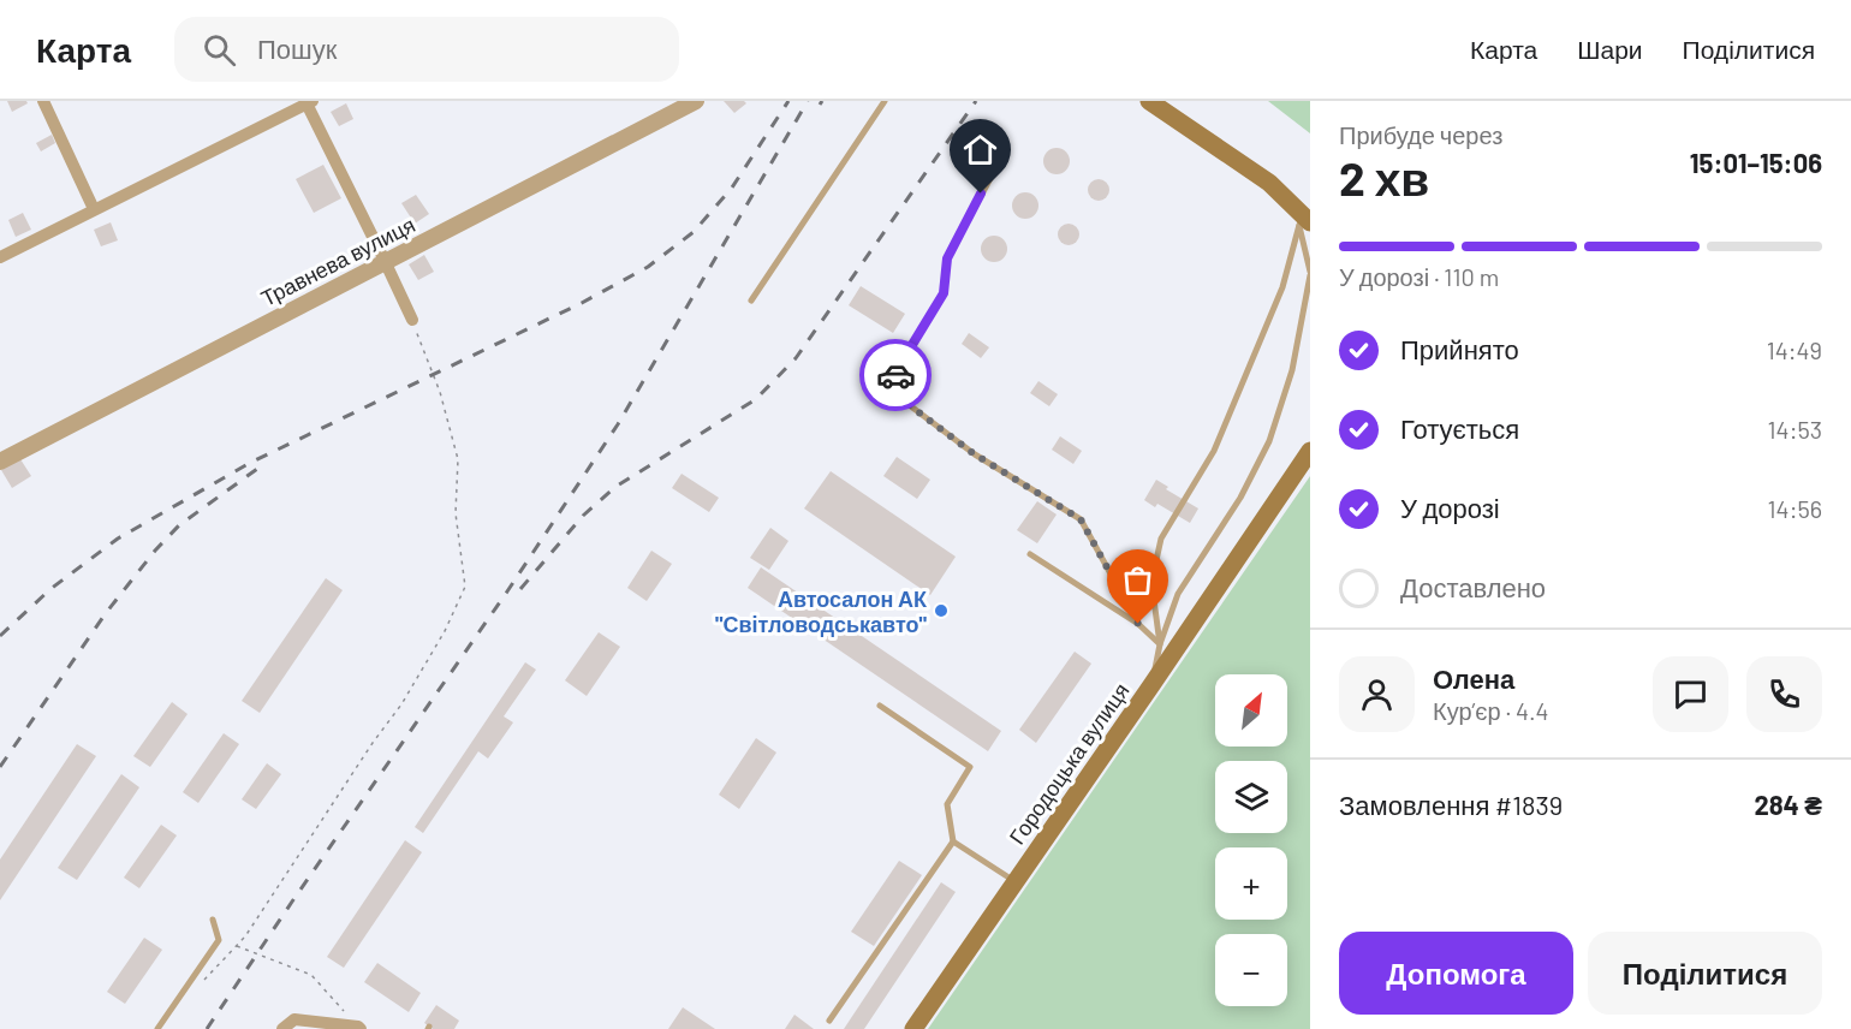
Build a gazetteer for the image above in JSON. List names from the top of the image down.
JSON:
{
  "streets": {
    "main road": ["Городоцька вулиця"],
    "street": ["Травнева вулиця"]
  },
  "places": ["Автосалон АК \"Світловодськавто\""],
  "north": "top right",
  "page": {
    "header": "Карта",
    "search": "Пошук",
    "nav": ["Карта", "Шари", "Поділитися"],
    "heading": ["2 хв", "Прибуде через", "15:01–15:06"],
    "panel": [
      "Олена",
      "Кур’єр · 4.4",
      "Замовлення #1839",
      "284 ₴"
    ],
    "bar": "У дорозі · 110 m",
    "list": [
      ["Прийнято", "14:49"],
      ["Готується", "14:53"],
      ["У дорозі", "14:56"],
      "Доставлено"
    ],
    "map_buttons": ["+", "−"],
    "buttons": ["Допомога", "Поділитися"]
  }
}
